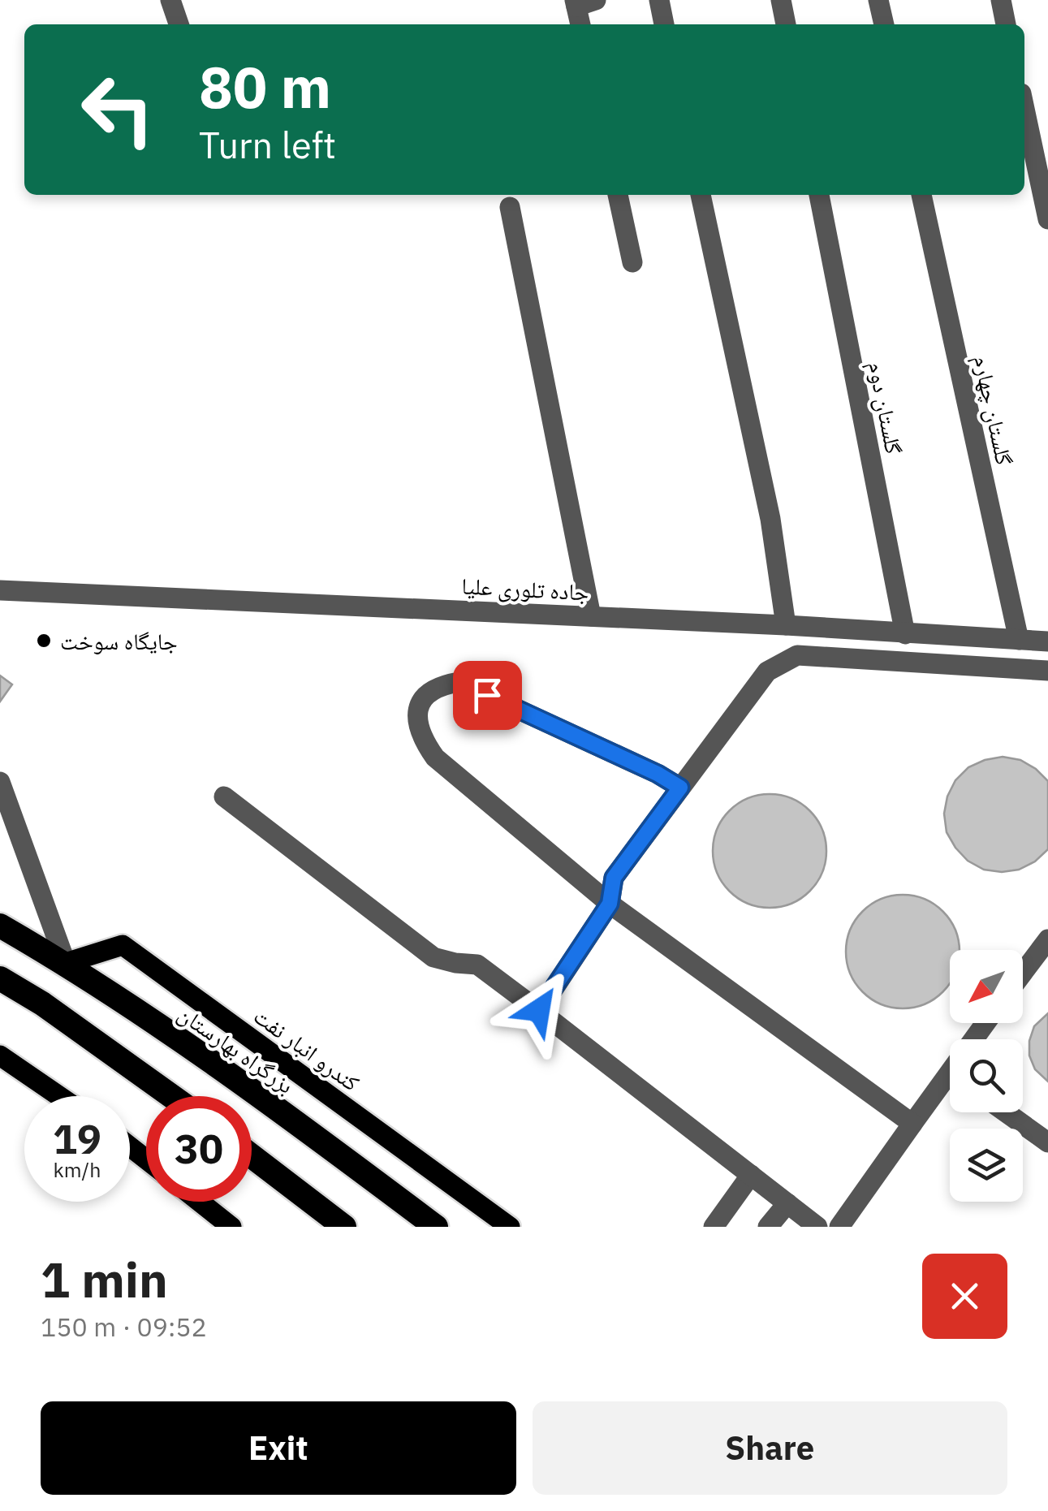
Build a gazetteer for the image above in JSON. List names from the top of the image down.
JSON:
{
  "streets": {
    "highway": ["بزرگراه بهارستان"],
    "main road": ["کندرو انبار نفت"],
    "street": ["گلستان دوم", "گلستان چهارم", "جاده تلوری علیا"]
  },
  "crossings": [
    ["گلستان دوم", "جاده تلوری علیا"],
    ["گلستان چهارم", "جاده تلوری علیا"],
    ["بزرگراه بهارستان", "کندرو انبار نفت"]
  ],
  "places": ["جایگاه سوخت"],
  "north": "bottom left",
  "page": {
    "turn": ["80 m", "Turn left"],
    "speed": "19 km/h",
    "limit": "30",
    "heading": ["1 min", "150 m · 09:52"],
    "buttons": ["Exit", "Share"]
  }
}
